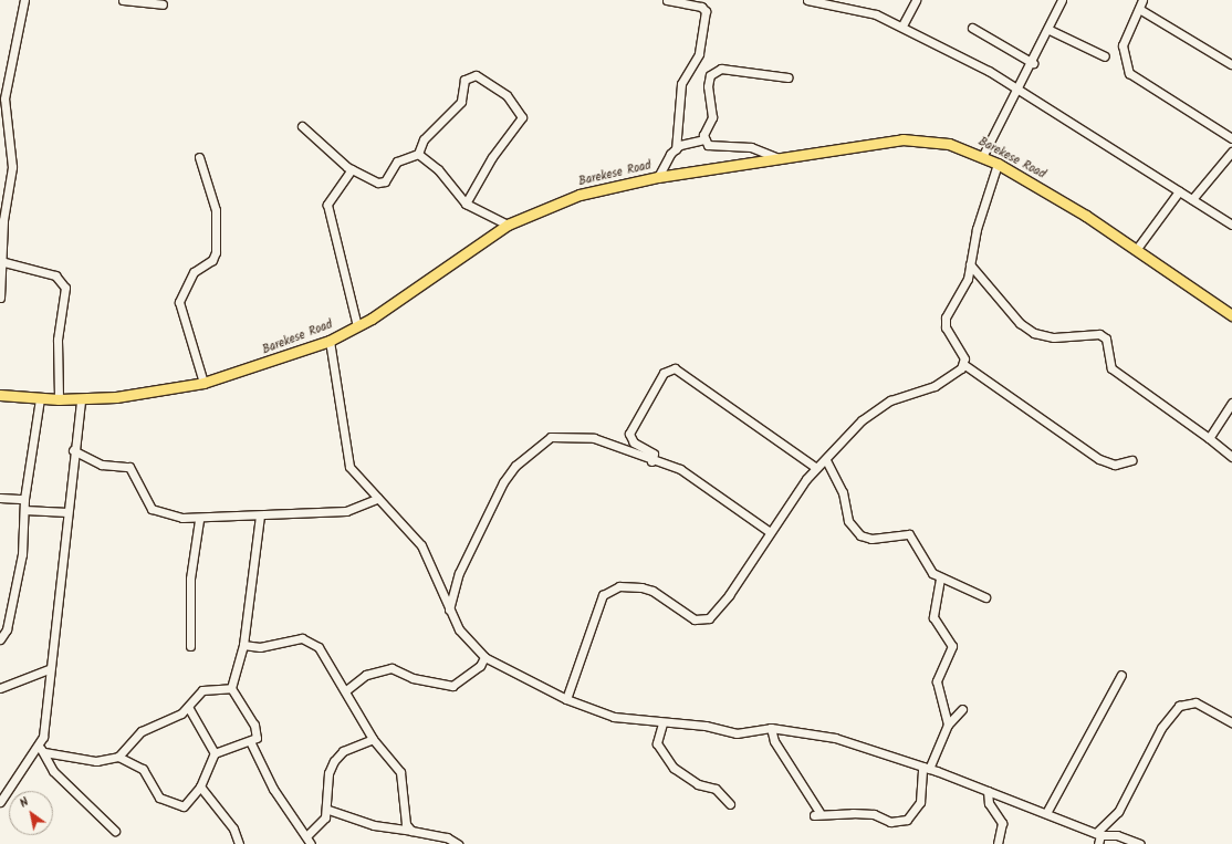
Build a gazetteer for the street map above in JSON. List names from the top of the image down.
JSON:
{
  "streets": {
    "main road": ["Barekese Road"]
  },
  "north": "top left"
}
